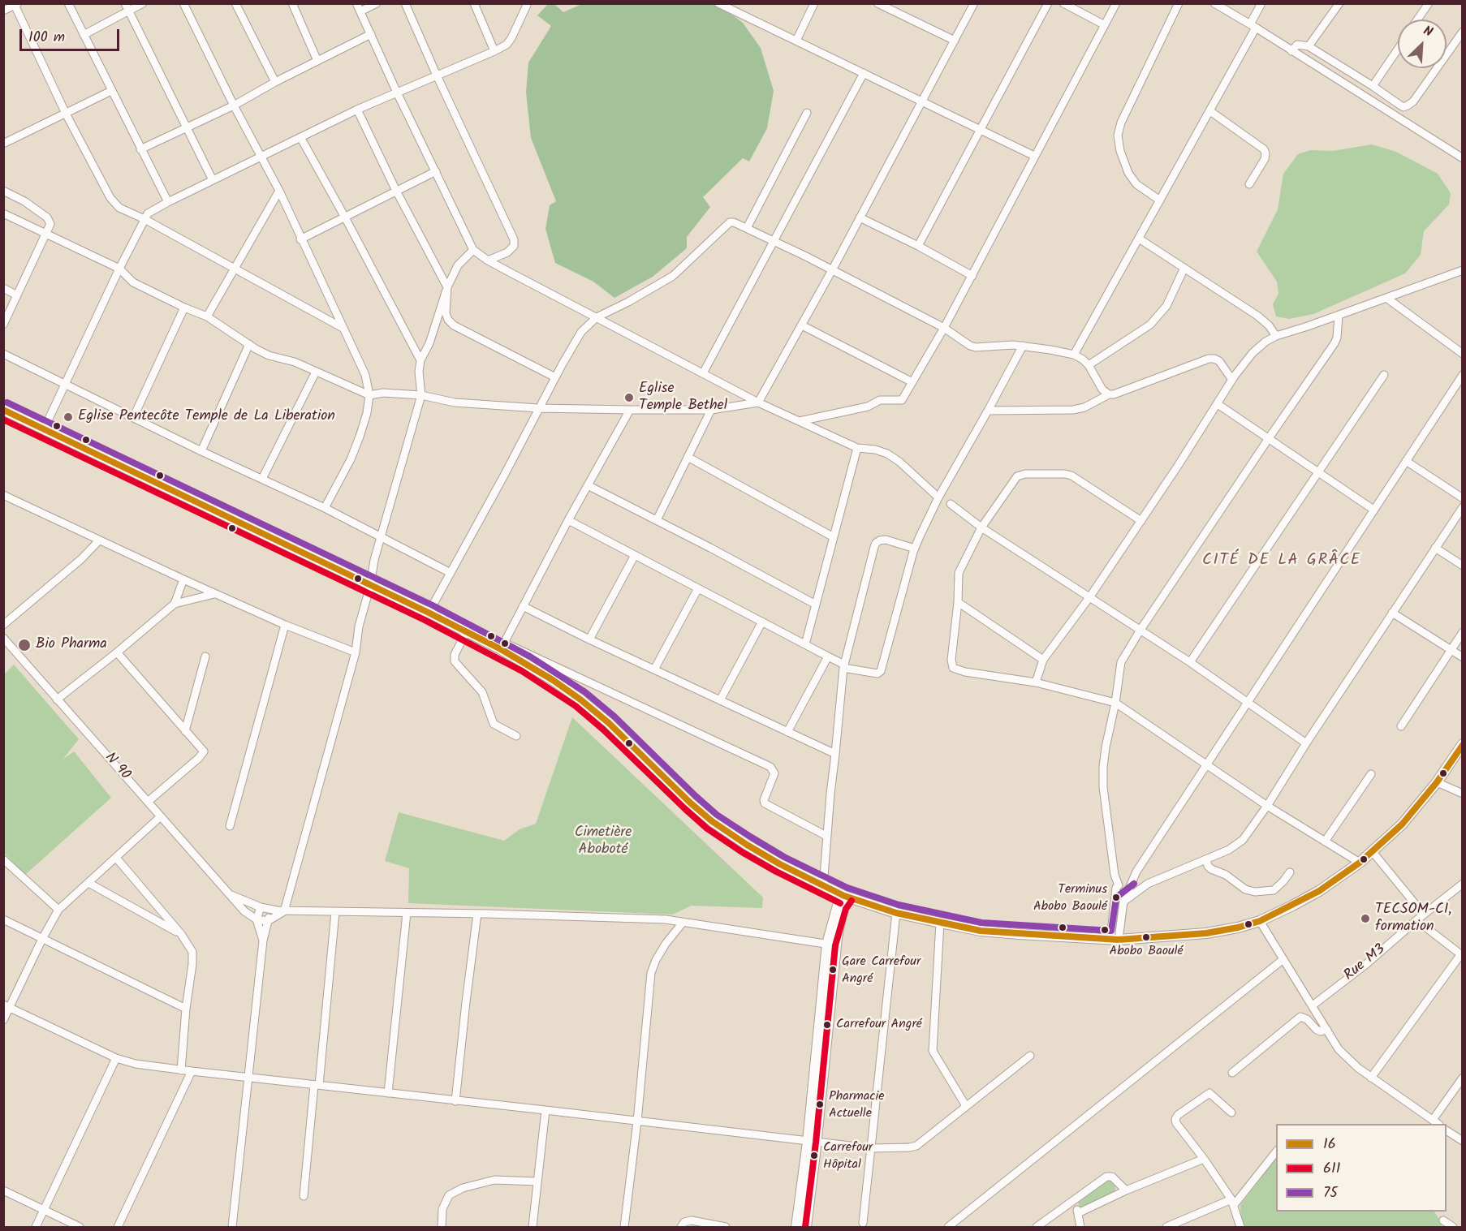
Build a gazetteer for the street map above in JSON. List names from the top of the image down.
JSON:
{
  "streets": {
    "street": ["N 90", "Rue M3"]
  },
  "districts": ["CITÉ DE LA GRÂCE"],
  "parks": ["Cimetière Aboboté"],
  "places": [
    "Eglise Temple Bethel",
    "Eglise Pentecôte Temple de La Liberation",
    "Bio Pharma",
    "Terminus Abobo Baoulé",
    "TECSOM-CI, formation",
    "Abobo Baoulé",
    "Gare Carrefour Angré",
    "Carrefour Angré",
    "Pharmacie Actuelle",
    "Carrefour Hôpital"
  ],
  "lines": ["transit line 75", "transit line 16", "transit line 611"],
  "legend": ["16", "611", "75"],
  "scale_bar": "100 m",
  "north": "top right"
}
